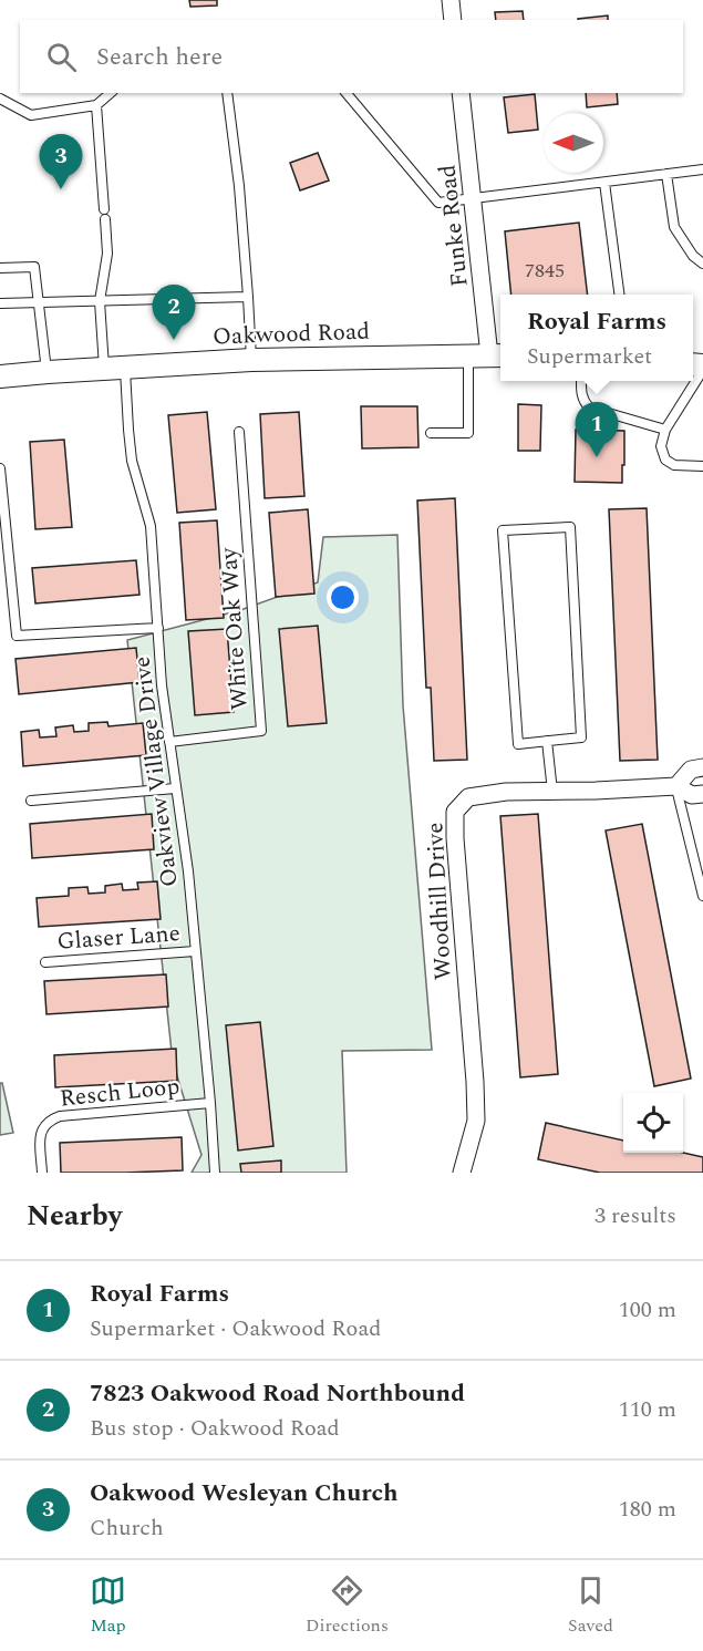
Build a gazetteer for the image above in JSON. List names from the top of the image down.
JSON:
{
  "streets": {
    "street": ["Funke Road", "Oakwood Road", "Woodhill Drive"],
    "lane": [
      "White Oak Way",
      "Oakview Village Drive",
      "Glaser Lane",
      "Resch Loop"
    ]
  },
  "crossings": [
    ["Funke Road", "Oakwood Road"],
    ["Oakwood Road", "Oakview Village Drive"],
    ["White Oak Way", "Oakview Village Drive"],
    ["Oakview Village Drive", "Glaser Lane"],
    ["Oakview Village Drive", "Resch Loop"]
  ],
  "house_numbers": ["7845"],
  "north": "left",
  "page": {
    "search": "Search here",
    "pins": ["3", "2", "1"],
    "popup": ["Royal Farms", "Supermarket"],
    "heading": ["Nearby", "3 results"],
    "list": [
      {
        "mark": "1",
        "name": "Royal Farms",
        "note": "Supermarket · Oakwood Road",
        "value": "100 m"
      },
      {
        "mark": "2",
        "name": "7823 Oakwood Road Northbound",
        "note": "Bus stop · Oakwood Road",
        "value": "110 m"
      },
      {
        "mark": "3",
        "name": "Oakwood Wesleyan Church",
        "note": "Church",
        "value": "180 m"
      }
    ],
    "nav": ["Map", "Directions", "Saved"]
  }
}
